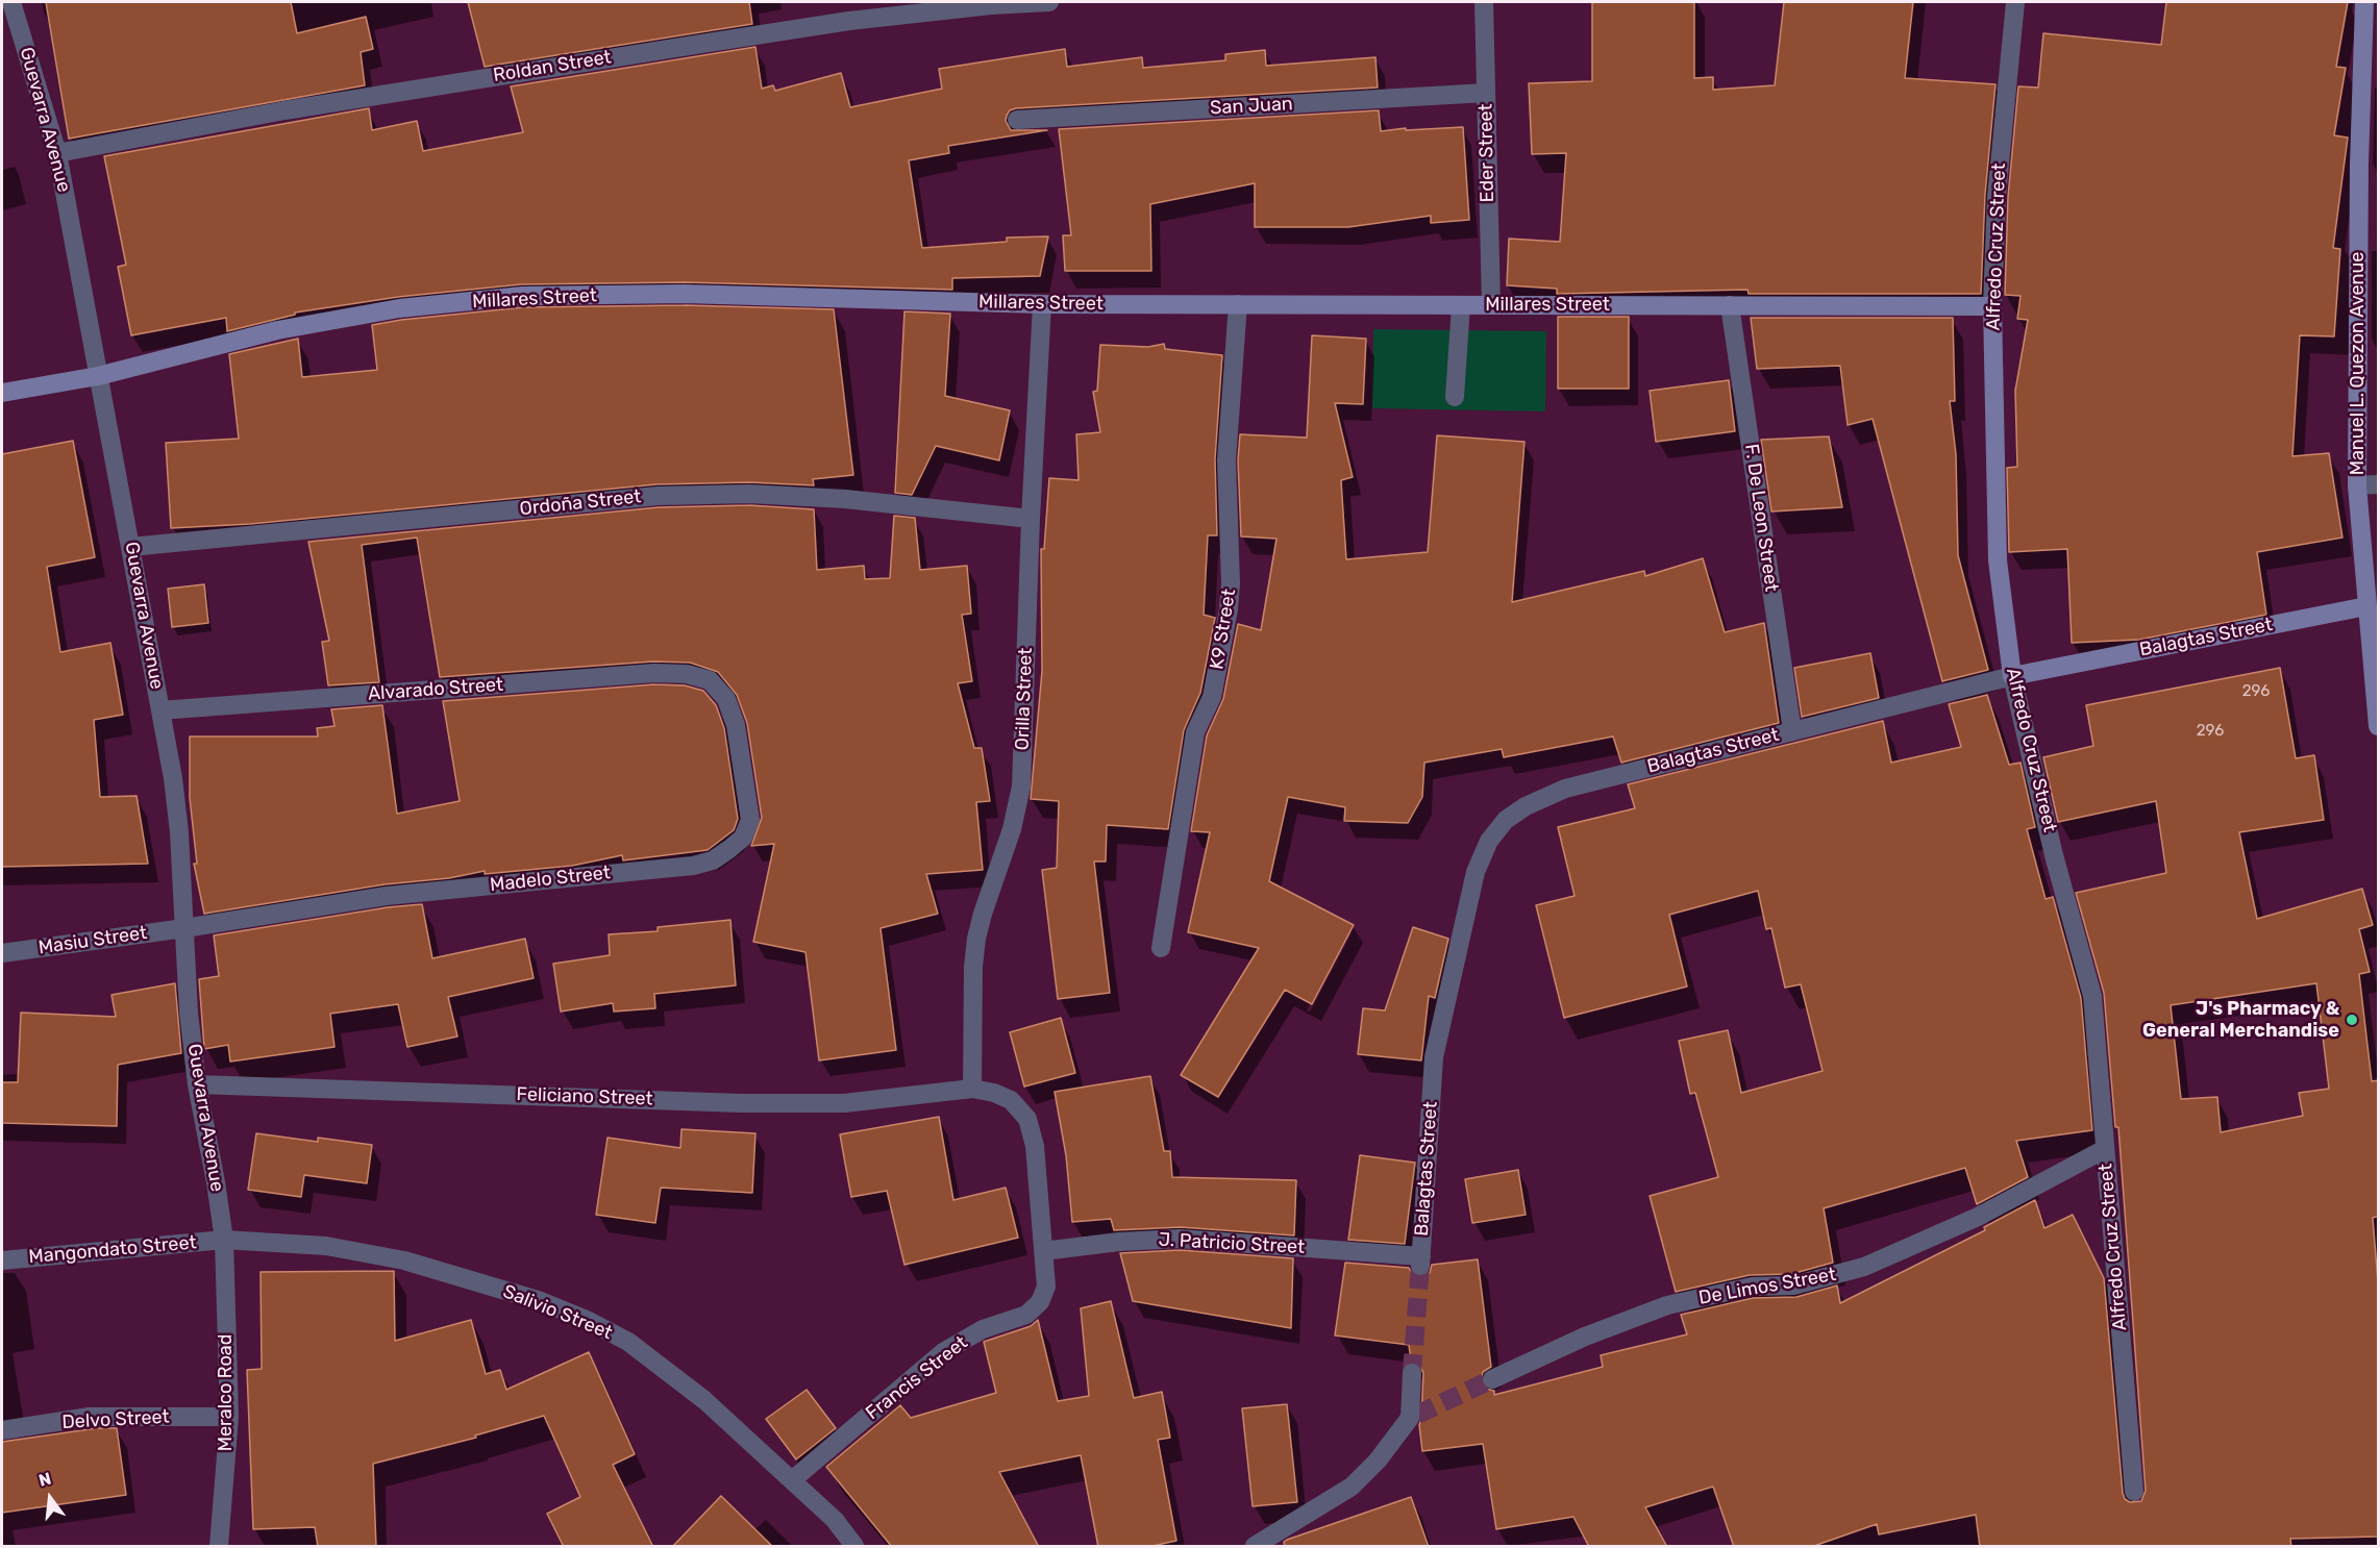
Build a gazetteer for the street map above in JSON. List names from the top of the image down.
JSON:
{
  "streets": {
    "street": [
      "Roldan Street",
      "San Juan",
      "Guevarra Avenue",
      "Eder Street",
      "Alfredo Cruz Street",
      "Millares Street",
      "Manuel L. Quezon Avenue",
      "Ordoña Street",
      "F. De Leon Street",
      "K9 Street",
      "Balagtas Street",
      "Alvarado Street",
      "Orilla Street",
      "Madelo Street",
      "Masiu Street",
      "Feliciano Street",
      "J. Patricio Street",
      "Mangondato Street",
      "De Limos Street",
      "Salivio Street",
      "Francis Street",
      "Meralco Road",
      "Delvo Street"
    ]
  },
  "crossings": [
    ["Roldan Street", "Guevarra Avenue"],
    ["San Juan", "Eder Street"],
    ["Guevarra Avenue", "Millares Street"],
    ["Guevarra Avenue", "Ordoña Street"],
    ["Guevarra Avenue", "Alvarado Street"],
    ["Guevarra Avenue", "Madelo Street"],
    ["Guevarra Avenue", "Masiu Street"],
    ["Guevarra Avenue", "Feliciano Street"],
    ["Guevarra Avenue", "Mangondato Street"],
    ["Guevarra Avenue", "Salivio Street"],
    ["Guevarra Avenue", "Meralco Road"],
    ["Eder Street", "Millares Street"],
    ["Alfredo Cruz Street", "Millares Street"],
    ["Alfredo Cruz Street", "Balagtas Street"],
    ["Alfredo Cruz Street", "De Limos Street"],
    ["Millares Street", "F. De Leon Street"],
    ["Millares Street", "K9 Street"],
    ["Millares Street", "Orilla Street"],
    ["Manuel L. Quezon Avenue", "Balagtas Street"],
    ["Ordoña Street", "Orilla Street"],
    ["F. De Leon Street", "Balagtas Street"],
    ["Balagtas Street", "J. Patricio Street"],
    ["Alvarado Street", "Madelo Street"],
    ["Orilla Street", "Feliciano Street"],
    ["Orilla Street", "Francis Street"],
    ["Madelo Street", "Masiu Street"],
    ["Feliciano Street", "Francis Street"],
    ["J. Patricio Street", "Francis Street"],
    ["Mangondato Street", "Salivio Street"],
    ["Mangondato Street", "Meralco Road"],
    ["Salivio Street", "Francis Street"],
    ["Salivio Street", "Meralco Road"],
    ["Meralco Road", "Delvo Street"]
  ],
  "places": ["J's Pharmacy & General Merchandise"],
  "house_numbers": ["296", "296"],
  "north": "top"
}
